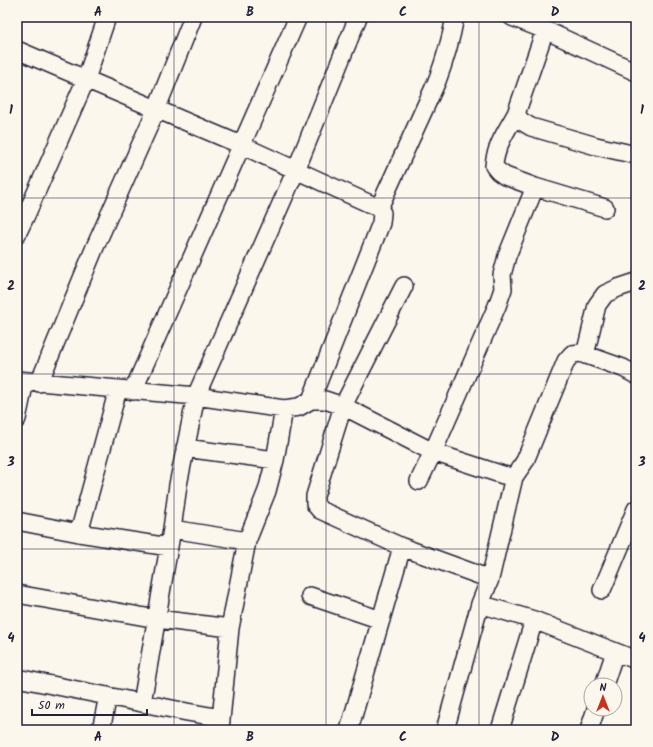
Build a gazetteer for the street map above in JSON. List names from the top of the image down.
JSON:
{
  "scale_bar": "50 m",
  "north": "top",
  "grid": {
    "columns": [
      "A",
      "B",
      "C",
      "D"
    ],
    "rows": [
      "1",
      "2",
      "3",
      "4"
    ]
  }
}
